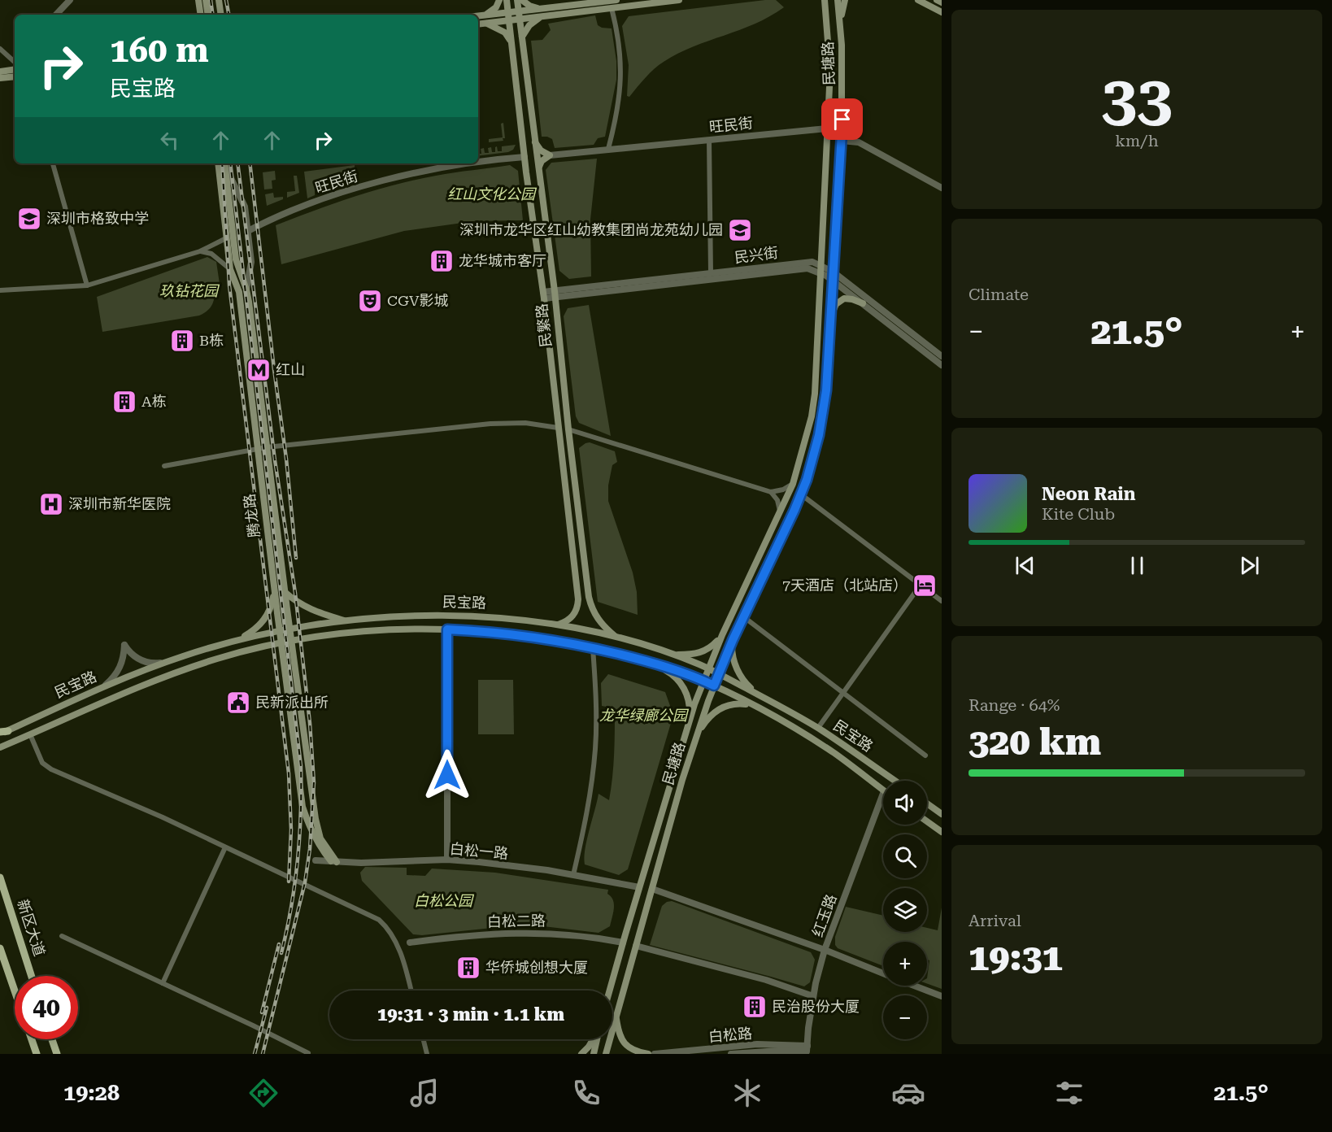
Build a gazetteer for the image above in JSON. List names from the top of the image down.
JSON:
{
  "streets": {
    "main road": [
      "民塘路",
      "民繁路",
      "腾龙路",
      "民宝路",
      "新区大道"
    ],
    "street": [
      "旺民街",
      "民兴街",
      "白松一路",
      "红玉路",
      "白松二路",
      "白松路"
    ]
  },
  "crossings": [
    ["民塘路", "旺民街"],
    ["民塘路", "民兴街"],
    ["民塘路", "民宝路"],
    ["民塘路", "白松一路"],
    ["民塘路", "白松二路"],
    ["旺民街", "民繁路"],
    ["民兴街", "民繁路"],
    ["民繁路", "民宝路"],
    ["腾龙路", "民宝路"],
    ["腾龙路", "白松一路"],
    ["红玉路", "白松路"]
  ],
  "parks": [
    "红山文化公园",
    "玖钻花园",
    "龙华绿廊公园",
    "白松公园"
  ],
  "places": {
    "school or university": ["深圳市格致中学", "深圳市龙华区红山幼教集团尚龙苑幼儿园"],
    "building": [
      "龙华城市客厅",
      "B栋",
      "A栋",
      "华侨城创想大厦",
      "民治股份大厦"
    ],
    "theatre": ["CGV影城"],
    "metro station": ["红山"],
    "hospital": ["深圳市新华医院"],
    "hotel": ["7天酒店（北站店）"],
    "public building": ["民新派出所"]
  },
  "page": {
    "tile": [
      ["33", "km/h"],
      "Climate",
      ["Range · 64%", "320 km"],
      ["Arrival", "19:31"]
    ],
    "turn": ["160 m", "民宝路"],
    "heat": ["−", "21.5°", "+"],
    "song": ["Neon Rain", "Kite Club"],
    "map_buttons": ["+", "−"],
    "limit": "40",
    "trip": "19:31 · 3 min · 1.1 km",
    "tabs": ["19:28", "21.5°"]
  }
}
